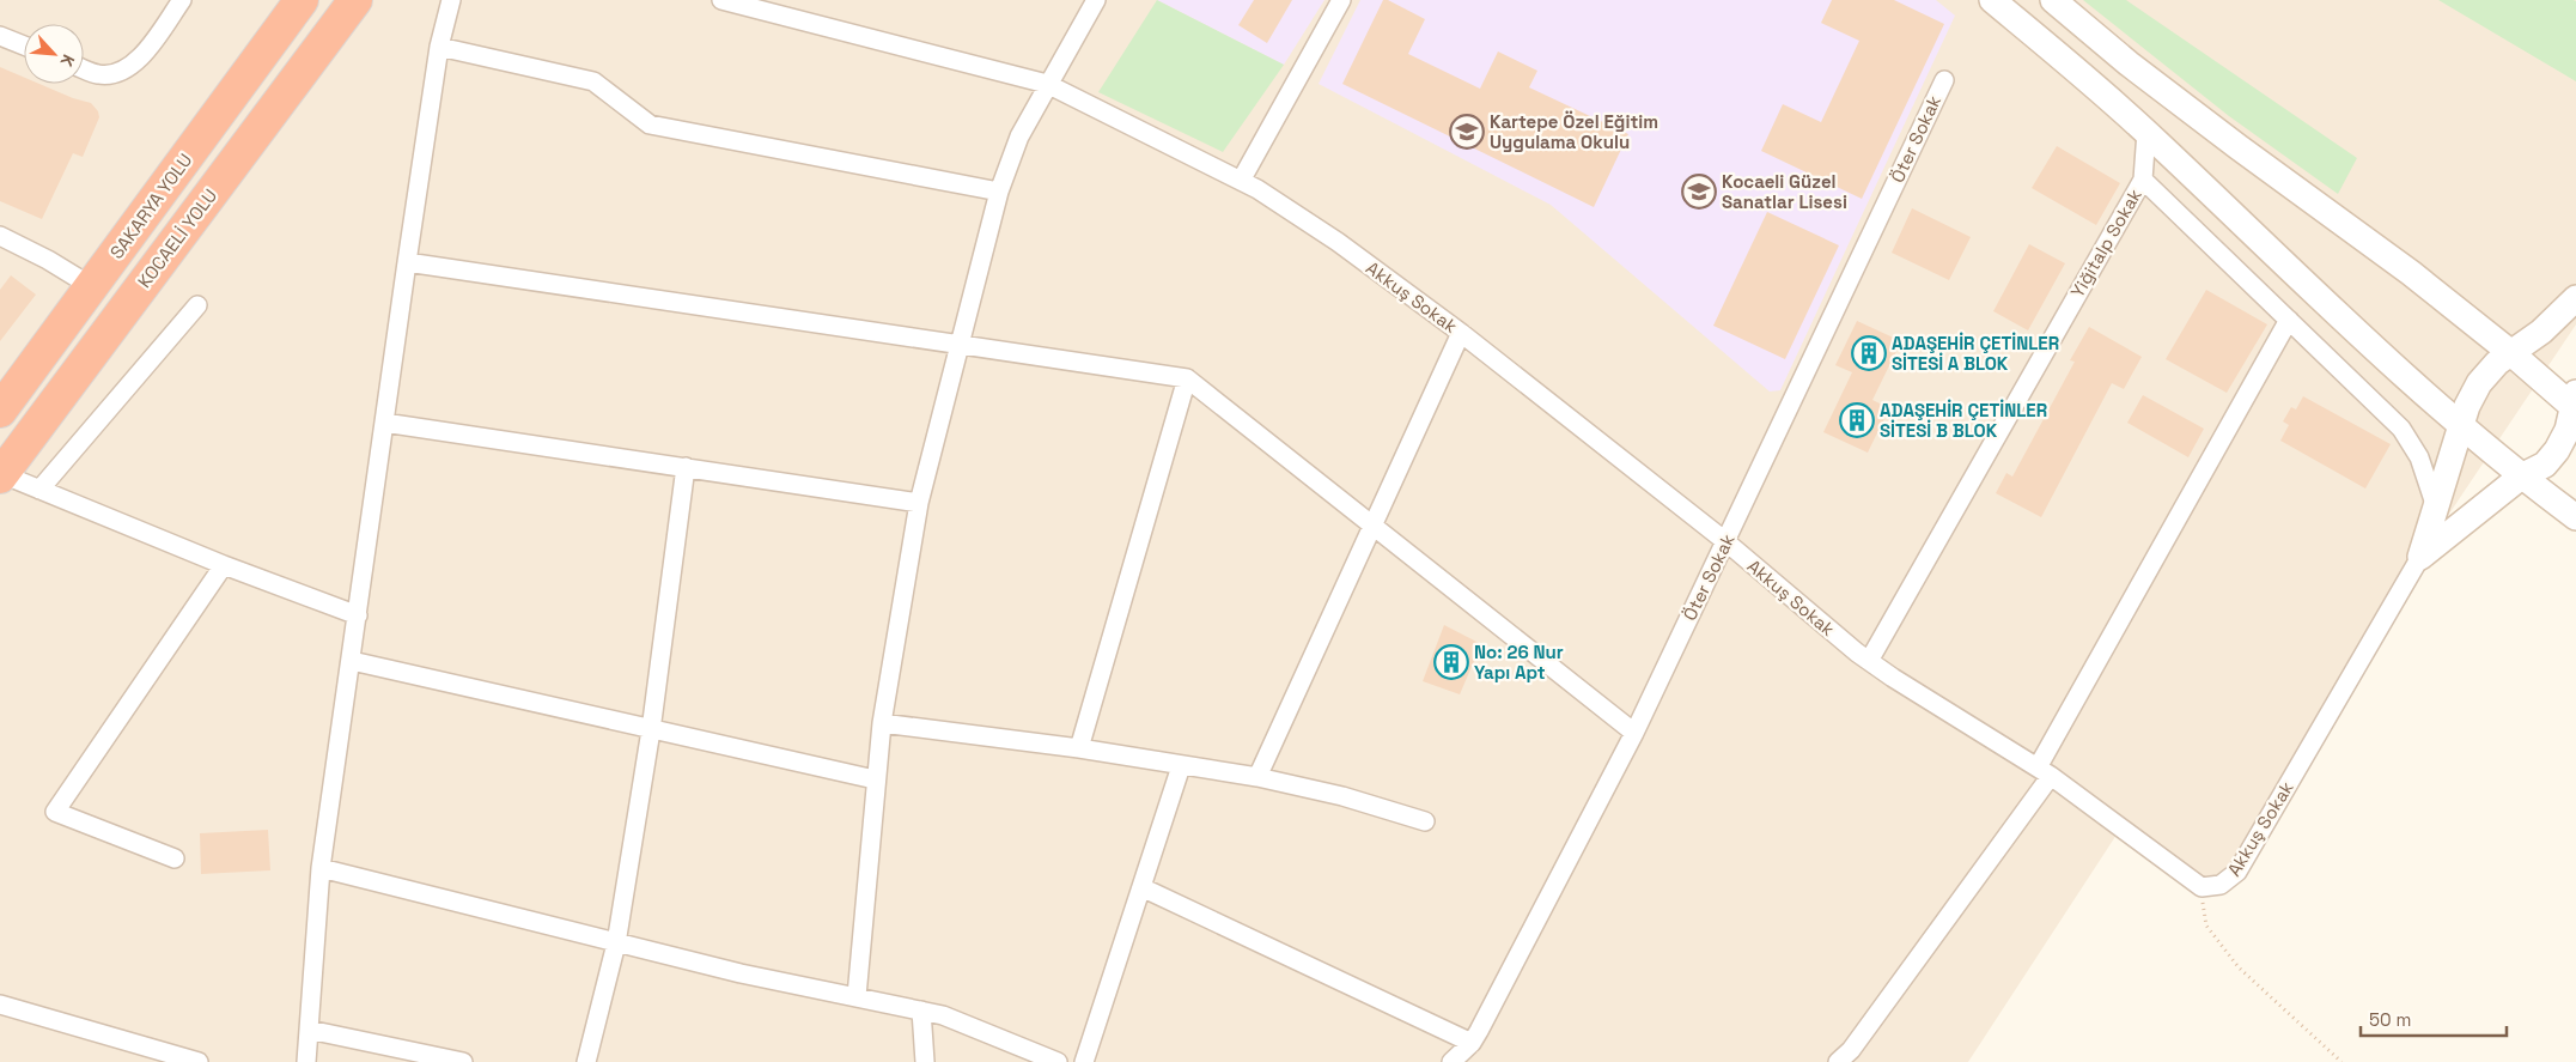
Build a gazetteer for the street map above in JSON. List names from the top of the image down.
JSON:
{
  "streets": {
    "highway": ["SAKARYA YOLU", "KOCAELİ YOLU"],
    "street": ["Öter Sokak", "Yiğitalp Sokak", "Akkuş Sokak"]
  },
  "crossings": [
    ["Öter Sokak", "Akkuş Sokak"],
    ["Yiğitalp Sokak", "Akkuş Sokak"]
  ],
  "places": {
    "school or university": ["Kartepe Özel Eğitim Uygulama Okulu", "Kocaeli Güzel Sanatlar Lisesi"],
    "building": ["ADAŞEHİR ÇETİNLER SİTESİ A BLOK", "ADAŞEHİR ÇETİNLER SİTESİ B BLOK", "No: 26 Nur Yapı Apt"]
  },
  "scale_bar": "50 m",
  "north": "bottom right"
}
